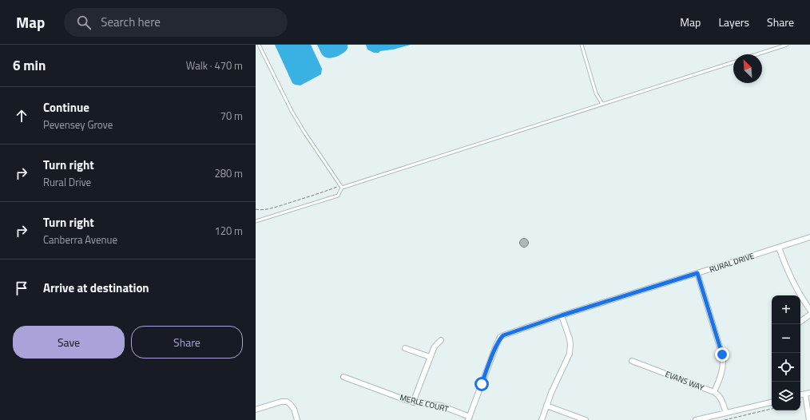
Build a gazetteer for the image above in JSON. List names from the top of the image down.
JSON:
{
  "streets": {
    "street": ["RURAL DRIVE", "EVANS WAY", "MERLE COURT"]
  },
  "crossings": [
    ["RURAL DRIVE", "MERLE COURT"]
  ],
  "north": "top left",
  "page": {
    "header": "Map",
    "search": "Search here",
    "nav": ["Map", "Layers", "Share"],
    "heading": ["6 min", "Walk · 470 m"],
    "list": [
      ["Continue", "Pevensey Grove", "70 m"],
      ["Turn right", "Rural Drive", "280 m"],
      ["Turn right", "Canberra Avenue", "120 m"],
      "Arrive at destination"
    ],
    "map_buttons": ["+", "−"],
    "buttons": ["Save", "Share"]
  }
}
